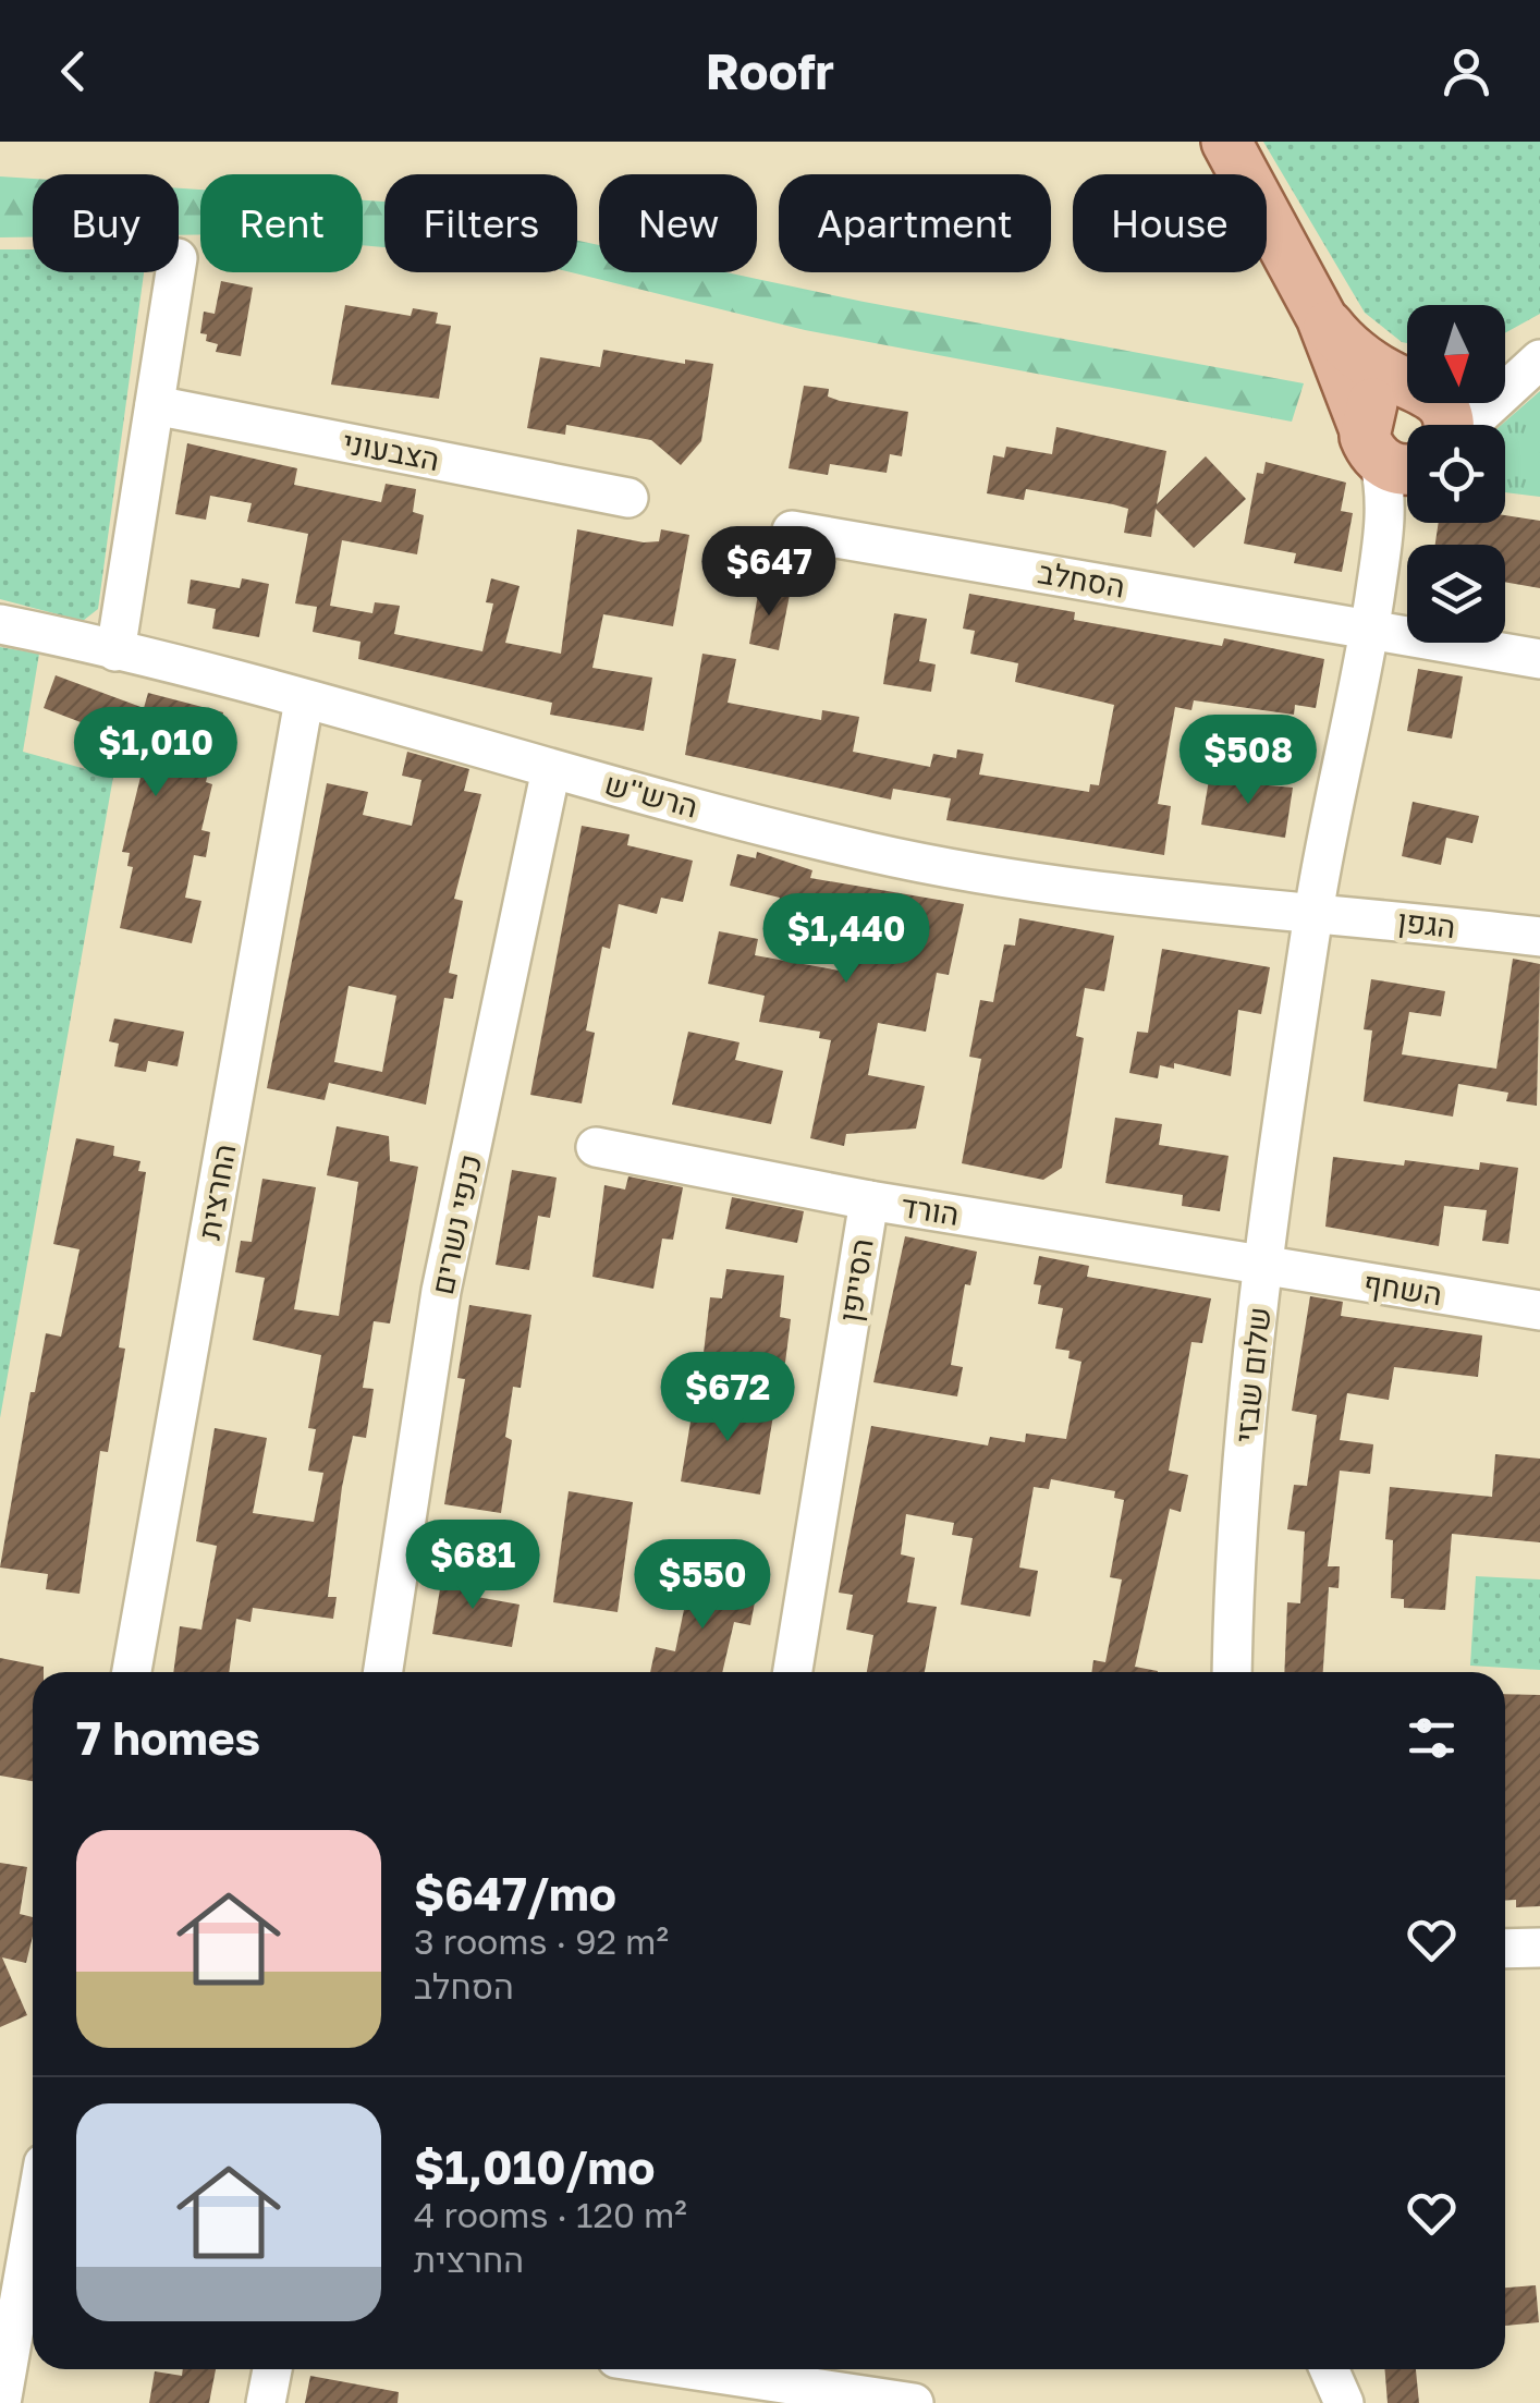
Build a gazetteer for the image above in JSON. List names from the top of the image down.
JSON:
{
  "streets": {
    "street": [
      "הצבעוני",
      "הסחלב",
      "הרש''ש",
      "הגפן",
      "החרצית",
      "הורד",
      "כנפי נשרים",
      "הסייפן",
      "השחף",
      "שלום שבזי"
    ]
  },
  "crossings": [
    ["הסחלב", "שלום שבזי"],
    ["הרש''ש", "הגפן"],
    ["הרש''ש", "החרצית"],
    ["הרש''ש", "כנפי נשרים"],
    ["הרש''ש", "שלום שבזי"],
    ["הגפן", "שלום שבזי"],
    ["הורד", "הסייפן"],
    ["הורד", "השחף"],
    ["הורד", "שלום שבזי"],
    ["השחף", "שלום שבזי"]
  ],
  "north": "bottom",
  "page": {
    "header": "Roofr",
    "chip": [
      "Buy",
      "Rent",
      "Filters",
      "New",
      "Apartment",
      "House"
    ],
    "price": [
      "$647",
      "$1,010",
      "$508",
      "$1,440",
      "$672",
      "$681",
      "$550"
    ],
    "heading": "7 homes",
    "list": [
      {
        "name": "$647/mo",
        "note": "3 rooms · 92 m² · הסחלב"
      },
      {
        "name": "$1,010/mo",
        "note": "4 rooms · 120 m² · החרצית"
      }
    ]
  }
}
